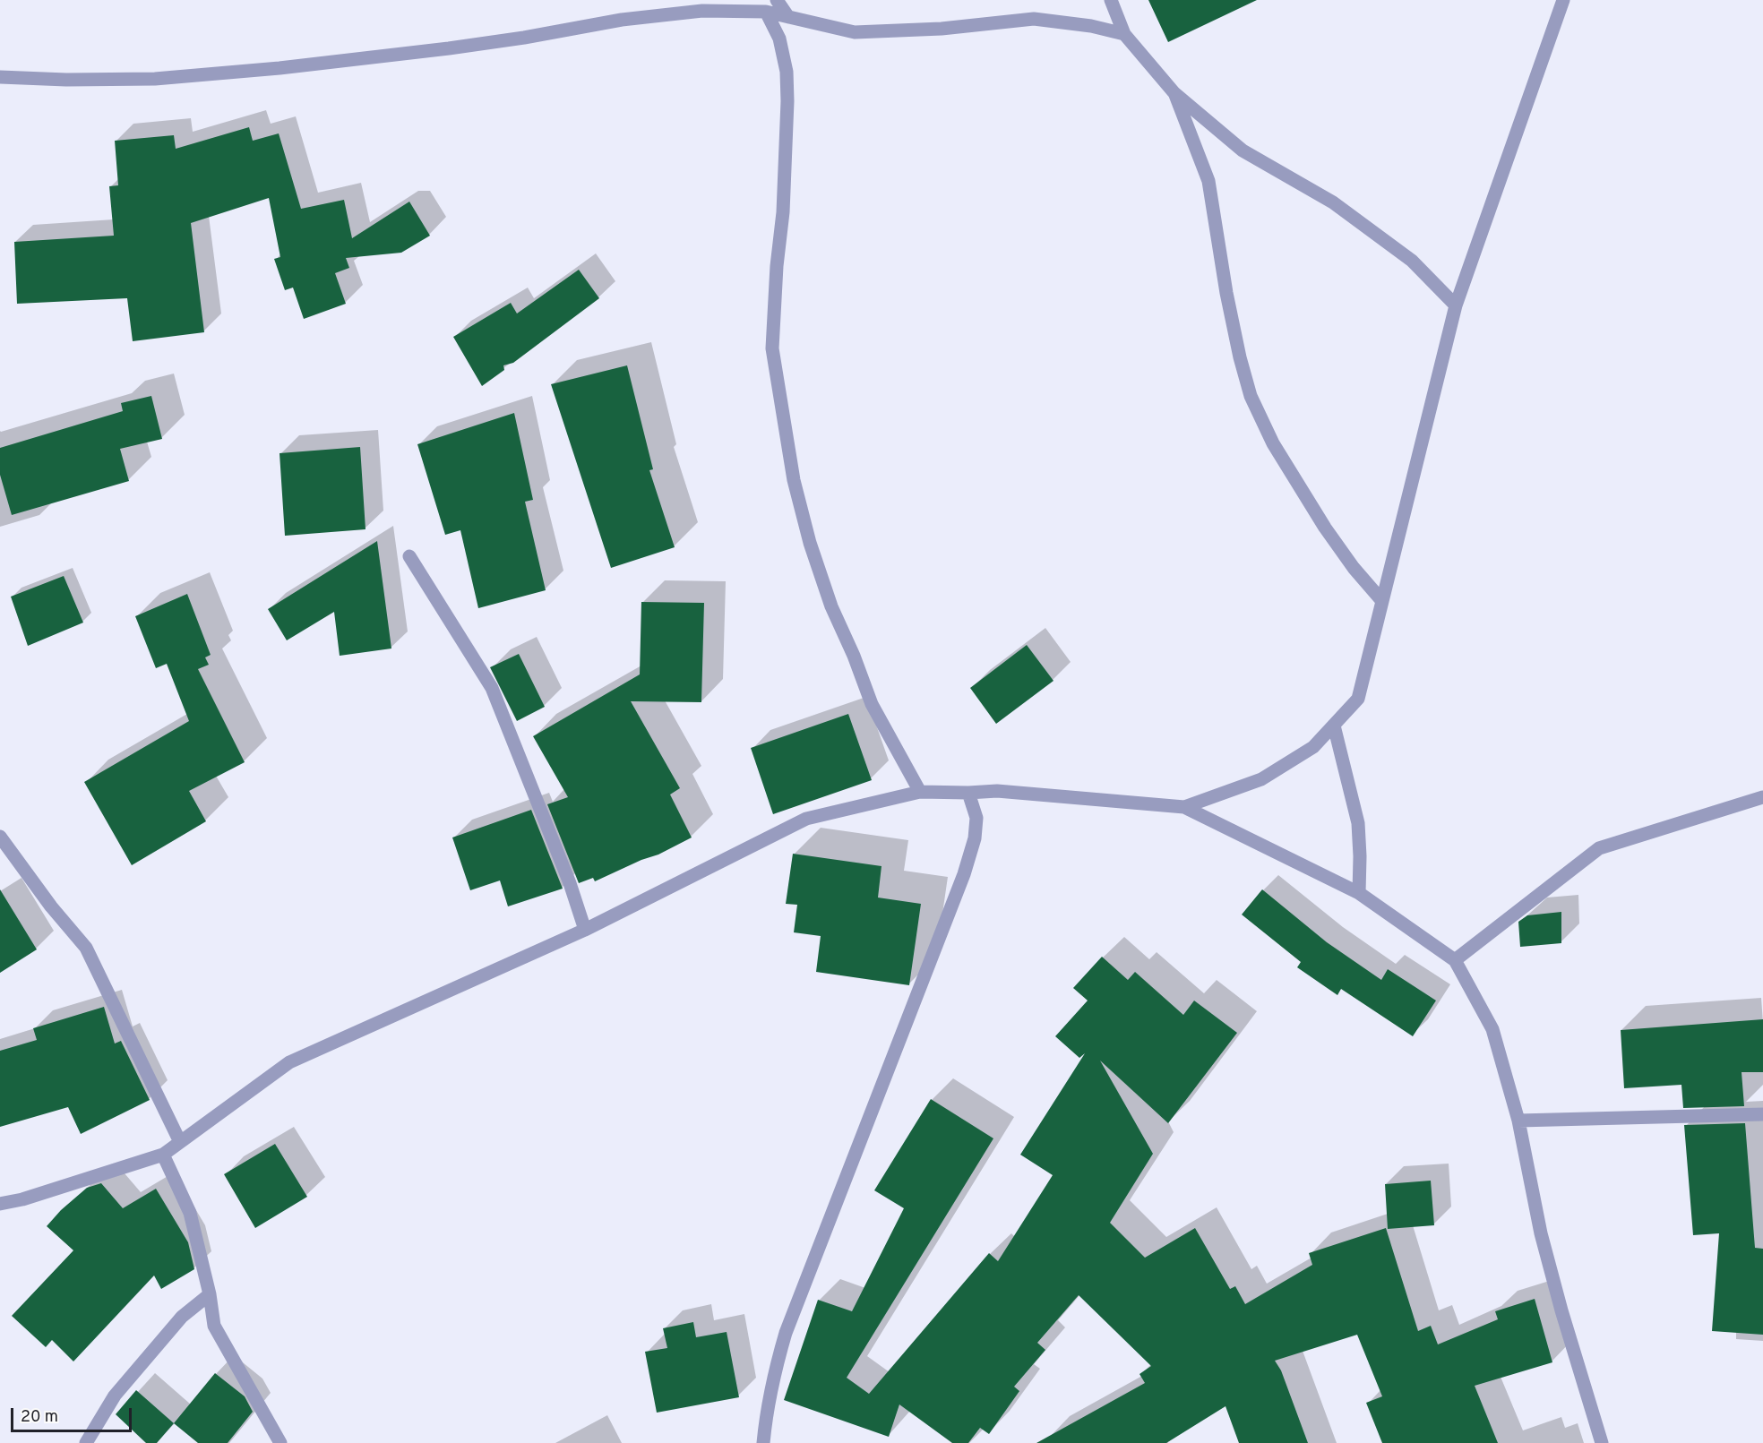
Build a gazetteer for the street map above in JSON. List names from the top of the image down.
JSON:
{
  "scale_bar": "20 m"
}
